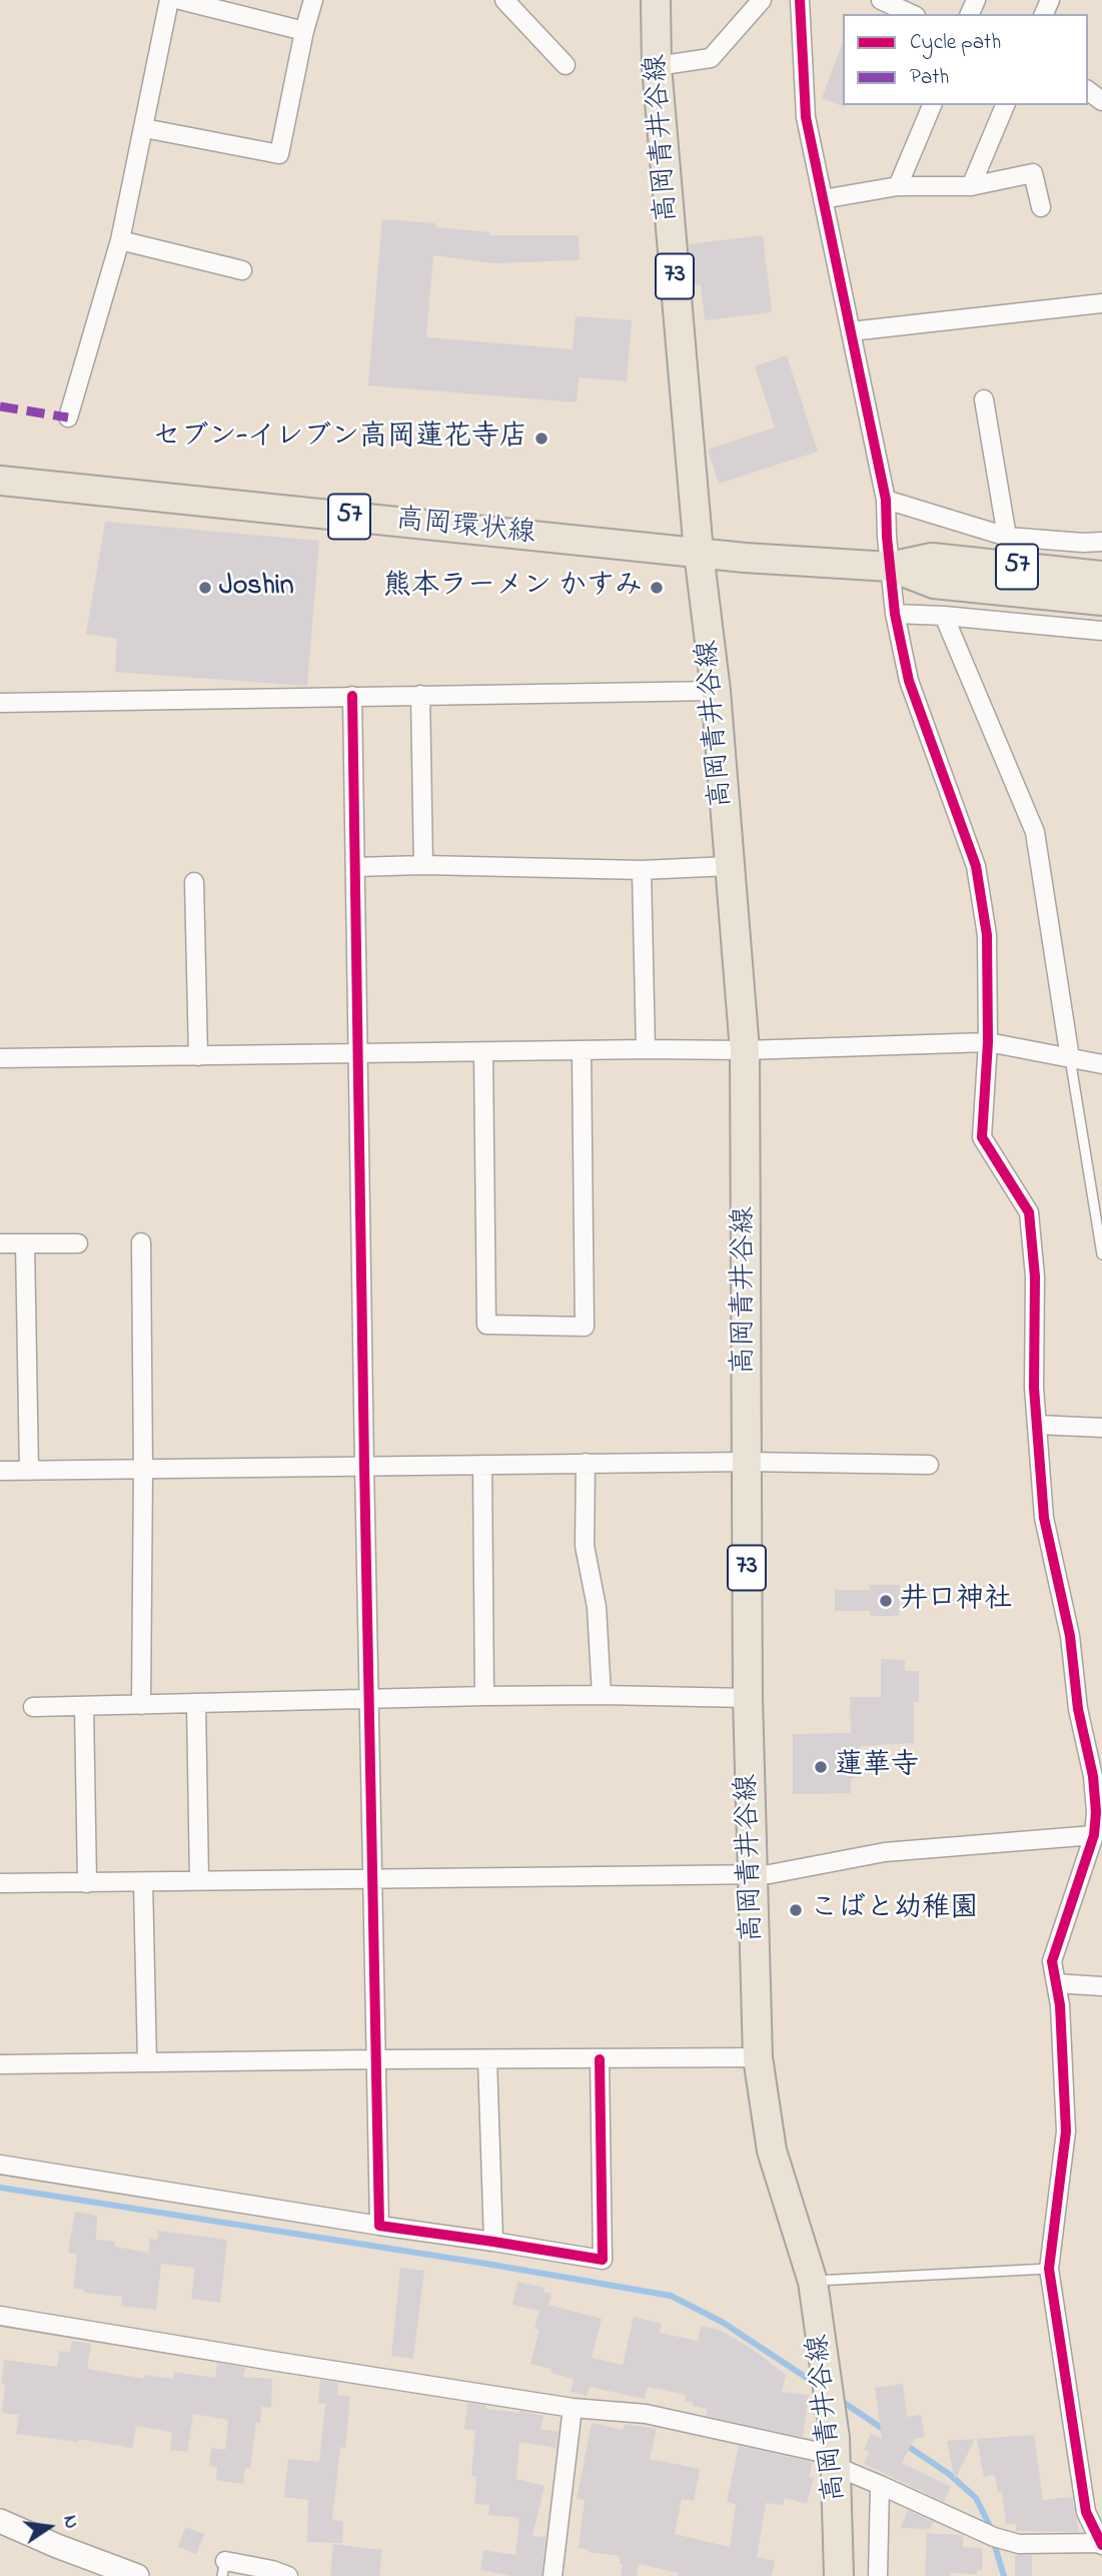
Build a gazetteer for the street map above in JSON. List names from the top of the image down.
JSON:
{
  "streets": {
    "main road": [
      "高岡青井谷線",
      "73",
      "57",
      "高岡環状線"
    ]
  },
  "crossings": [
    ["高岡青井谷線", "高岡環状線"]
  ],
  "places": [
    "セブン-イレブン高岡蓮花寺店",
    "Joshin",
    "熊本ラーメン かすみ",
    "井口神社",
    "蓮華寺",
    "こばと幼稚園"
  ],
  "legend": ["Cycle path", "Path"],
  "north": "right"
}
